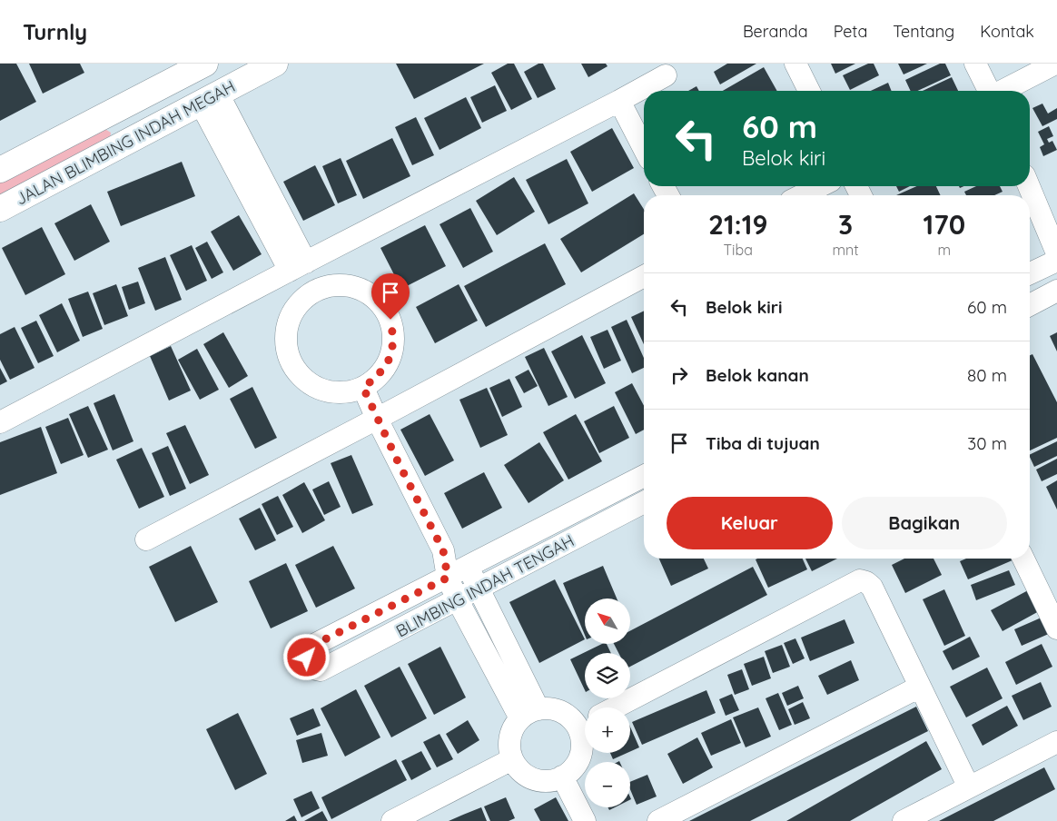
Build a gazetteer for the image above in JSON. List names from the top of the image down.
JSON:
{
  "streets": {
    "street": ["JALAN BLIMBING INDAH MEGAH", "BLIMBING INDAH TENGAH"]
  },
  "north": "top left",
  "page": {
    "header": "Turnly",
    "nav": [
      "Beranda",
      "Peta",
      "Tentang",
      "Kontak"
    ],
    "turn": ["60 m", "Belok kiri"],
    "eta": [
      "21:19",
      "Tiba",
      "3",
      "mnt",
      "170",
      "m"
    ],
    "list": [
      {
        "name": "Belok kiri",
        "value": "60 m"
      },
      {
        "name": "Belok kanan",
        "value": "80 m"
      },
      {
        "name": "Tiba di tujuan",
        "value": "30 m"
      }
    ],
    "buttons": ["Keluar", "Bagikan"],
    "map_buttons": ["+", "−"]
  }
}
